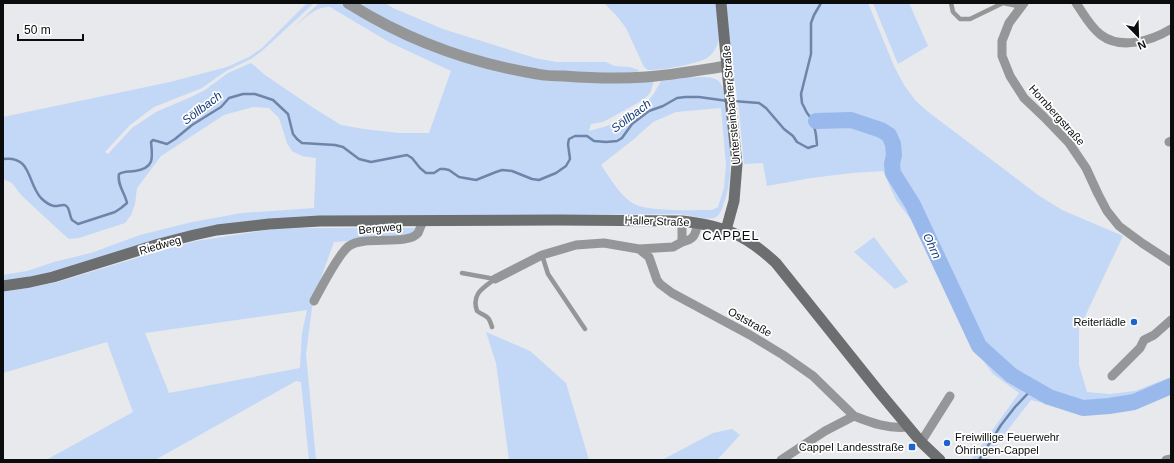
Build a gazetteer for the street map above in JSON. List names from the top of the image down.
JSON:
{
  "streets": {
    "main road": ["Untersteinbacher Straße", "Haller Straße", "Riedweg"],
    "street": ["Hornbergstraße", "Bergweg", "Oststraße"]
  },
  "crossings": [
    ["Untersteinbacher Straße", "Haller Straße"],
    ["Haller Straße", "Bergweg"],
    ["Haller Straße", "Riedweg"]
  ],
  "districts": ["CAPPEL"],
  "water": ["Söllbach", "Ohrn"],
  "places": {
    "other": ["Reiterlädle", "Freiwillige Feuerwehr Öhringen-Cappel"],
    "transit": ["Cappel Landesstraße"]
  },
  "scale_bar": "50 m",
  "north": "bottom right"
}
